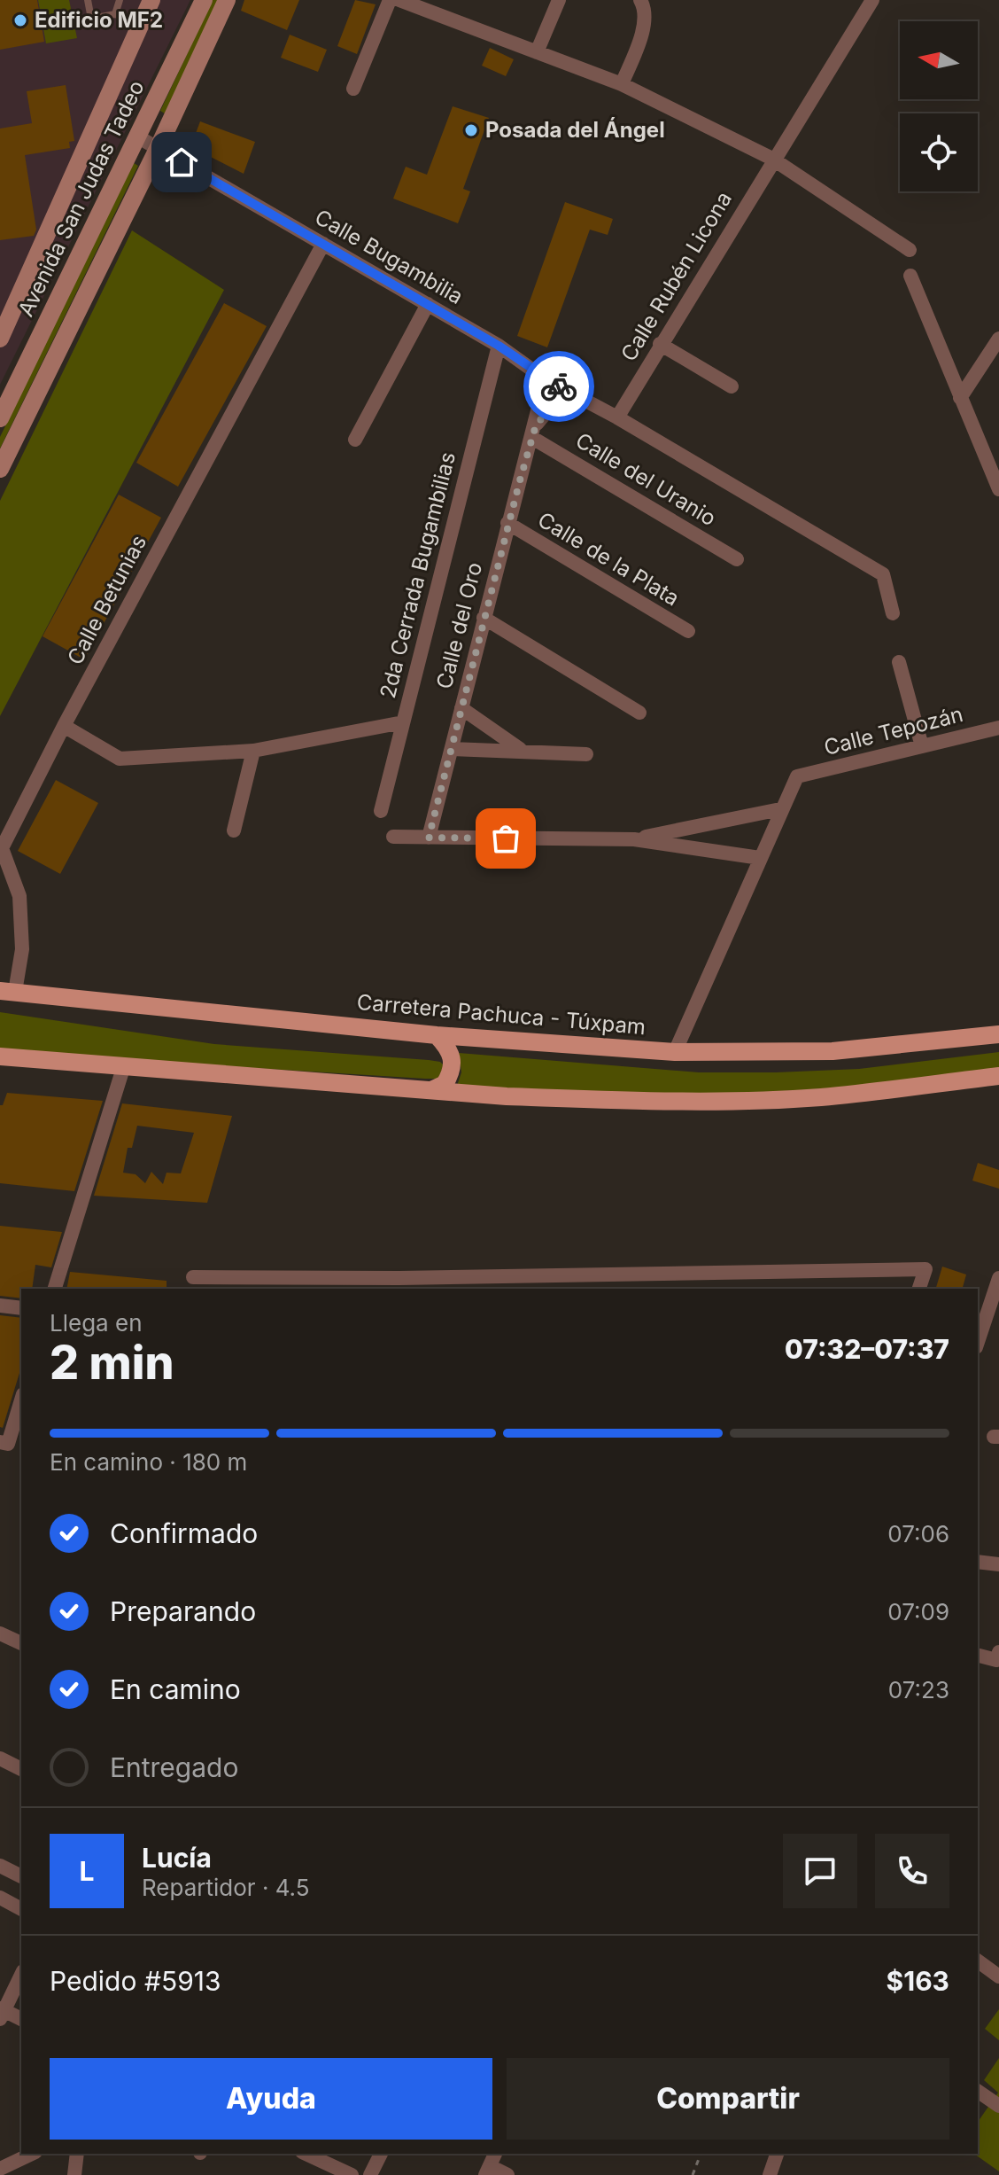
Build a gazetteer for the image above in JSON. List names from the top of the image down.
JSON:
{
  "streets": {
    "main road": ["Carretera Pachuca - Túxpam"],
    "street": [
      "Avenida San Judas Tadeo",
      "Calle Bugambilia",
      "Calle Rubén Licona",
      "Calle del Uranio",
      "Calle de la Plata",
      "2da Cerrada Bugambilias",
      "Calle Betunias",
      "Calle del Oro",
      "Calle Tepozán"
    ]
  },
  "crossings": [
    ["Avenida San Judas Tadeo", "Calle Bugambilia"],
    ["Calle Bugambilia", "Calle Rubén Licona"],
    ["Calle Bugambilia", "2da Cerrada Bugambilias"],
    ["Calle Bugambilia", "Calle Betunias"],
    ["Calle Bugambilia", "Calle del Oro"],
    ["Calle del Uranio", "Calle del Oro"],
    ["Calle de la Plata", "Calle del Oro"],
    ["2da Cerrada Bugambilias", "Calle Betunias"],
    ["Calle Betunias", "Carretera Pachuca - Túxpam"]
  ],
  "places": ["Edificio MF2", "Posada del Ángel"],
  "north": "left",
  "page": {
    "heading": ["2 min", "Llega en", "07:32–07:37"],
    "panel": [
      "Lucía",
      "Repartidor · 4.5",
      "Pedido #5913",
      "$163"
    ],
    "bar": "En camino · 180 m",
    "list": [
      ["Confirmado", "07:06"],
      ["Preparando", "07:09"],
      ["En camino", "07:23"],
      "Entregado"
    ],
    "round": "L",
    "buttons": ["Ayuda", "Compartir"]
  }
}
